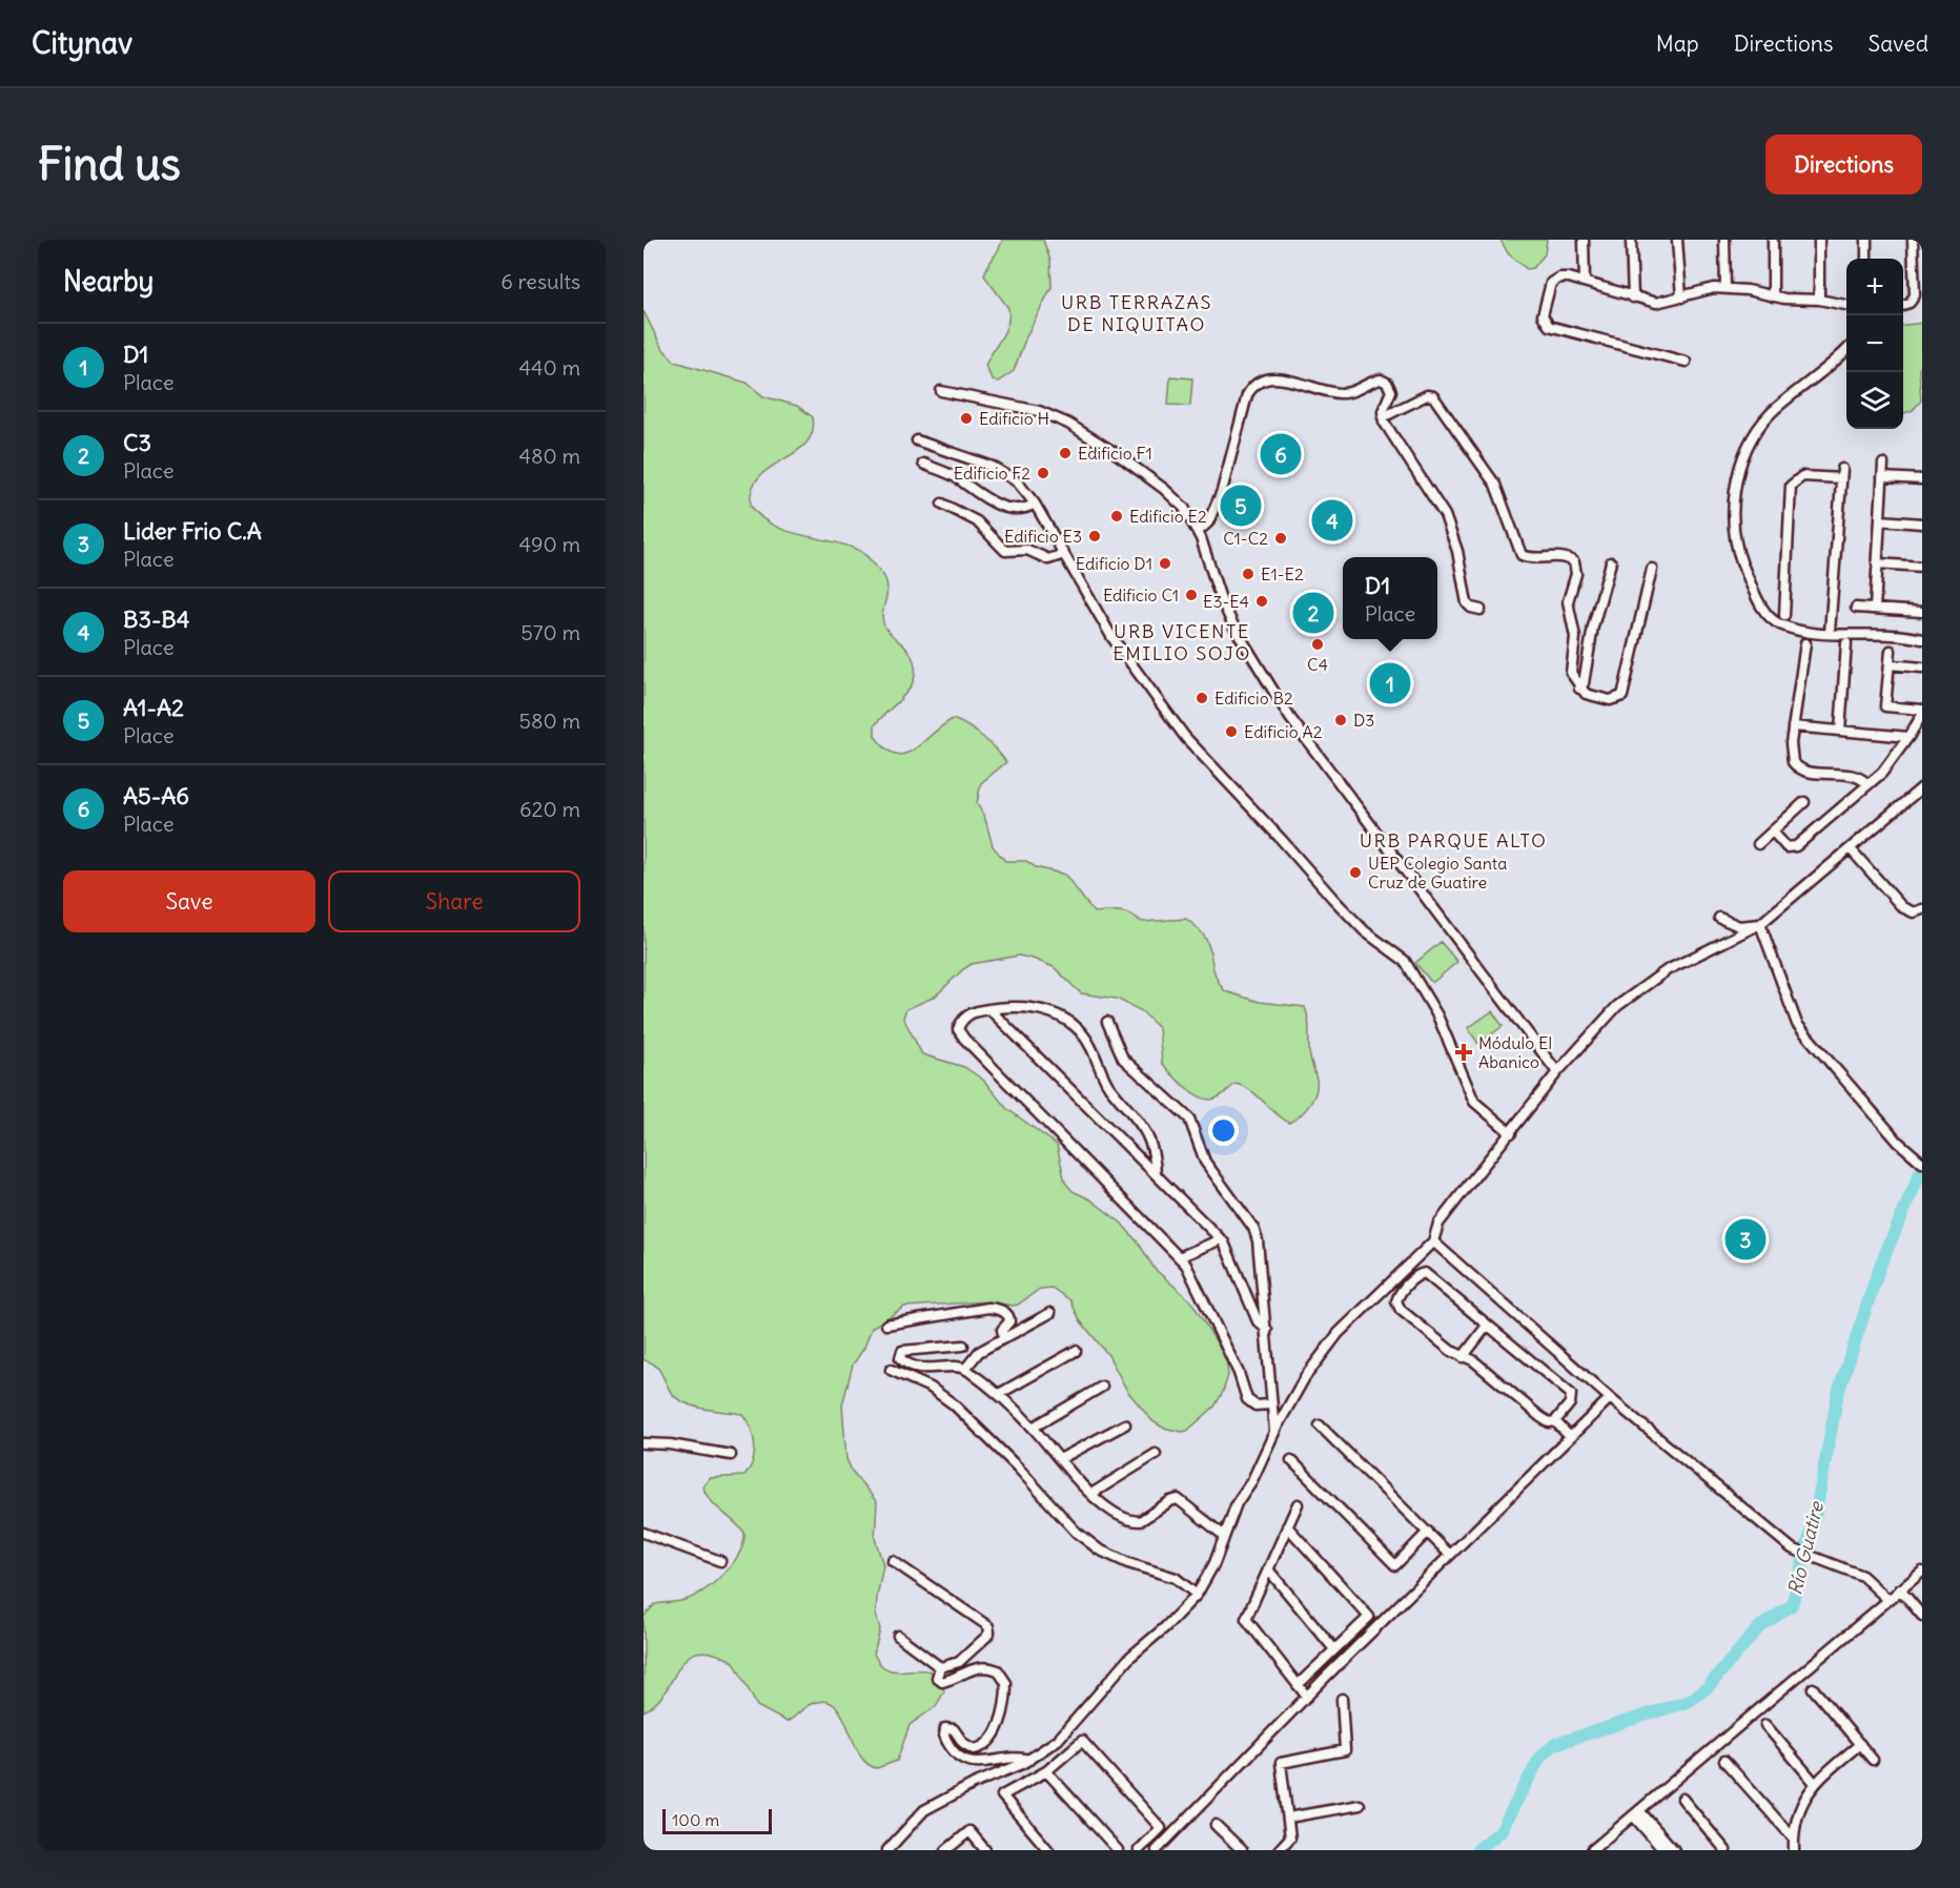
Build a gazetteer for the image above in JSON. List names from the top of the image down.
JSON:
{
  "districts": ["URB TERRAZAS DE NIQUITAO", "URB VICENTE EMILIO SOJO", "URB PARQUE ALTO"],
  "water": ["Río Guatire"],
  "places": {
    "other": [
      "Edificio H",
      "Edificio F1",
      "Edificio F2",
      "Edificio E2",
      "Edificio E3",
      "C1-C2",
      "Edificio D1",
      "E1-E2",
      "Edificio C1",
      "E3-E4",
      "C4",
      "Edificio B2",
      "D3",
      "Edificio A2",
      "UEP Colegio Santa Cruz de Guatire"
    ],
    "health": ["Módulo El Abanico"]
  },
  "scale_bar": "100 m",
  "page": {
    "header": "Citynav",
    "nav": ["Map", "Directions", "Saved"],
    "buttons": [
      "Directions",
      ["Save", "Share"]
    ],
    "title": "Find us",
    "heading": ["Nearby", "6 results"],
    "map_buttons": ["+", "−"],
    "list": [
      {
        "mark": "1",
        "name": "D1",
        "note": "Place",
        "value": "440 m"
      },
      {
        "mark": "2",
        "name": "C3",
        "note": "Place",
        "value": "480 m"
      },
      {
        "mark": "3",
        "name": "Lider Frio C.A",
        "note": "Place",
        "value": "490 m"
      },
      {
        "mark": "4",
        "name": "B3-B4",
        "note": "Place",
        "value": "570 m"
      },
      {
        "mark": "5",
        "name": "A1-A2",
        "note": "Place",
        "value": "580 m"
      },
      {
        "mark": "6",
        "name": "A5-A6",
        "note": "Place",
        "value": "620 m"
      }
    ],
    "pins": [
      "6",
      "5",
      "4",
      "2",
      "1",
      "3"
    ],
    "popup": ["D1", "Place"],
    "scale": "100 m"
  }
}
